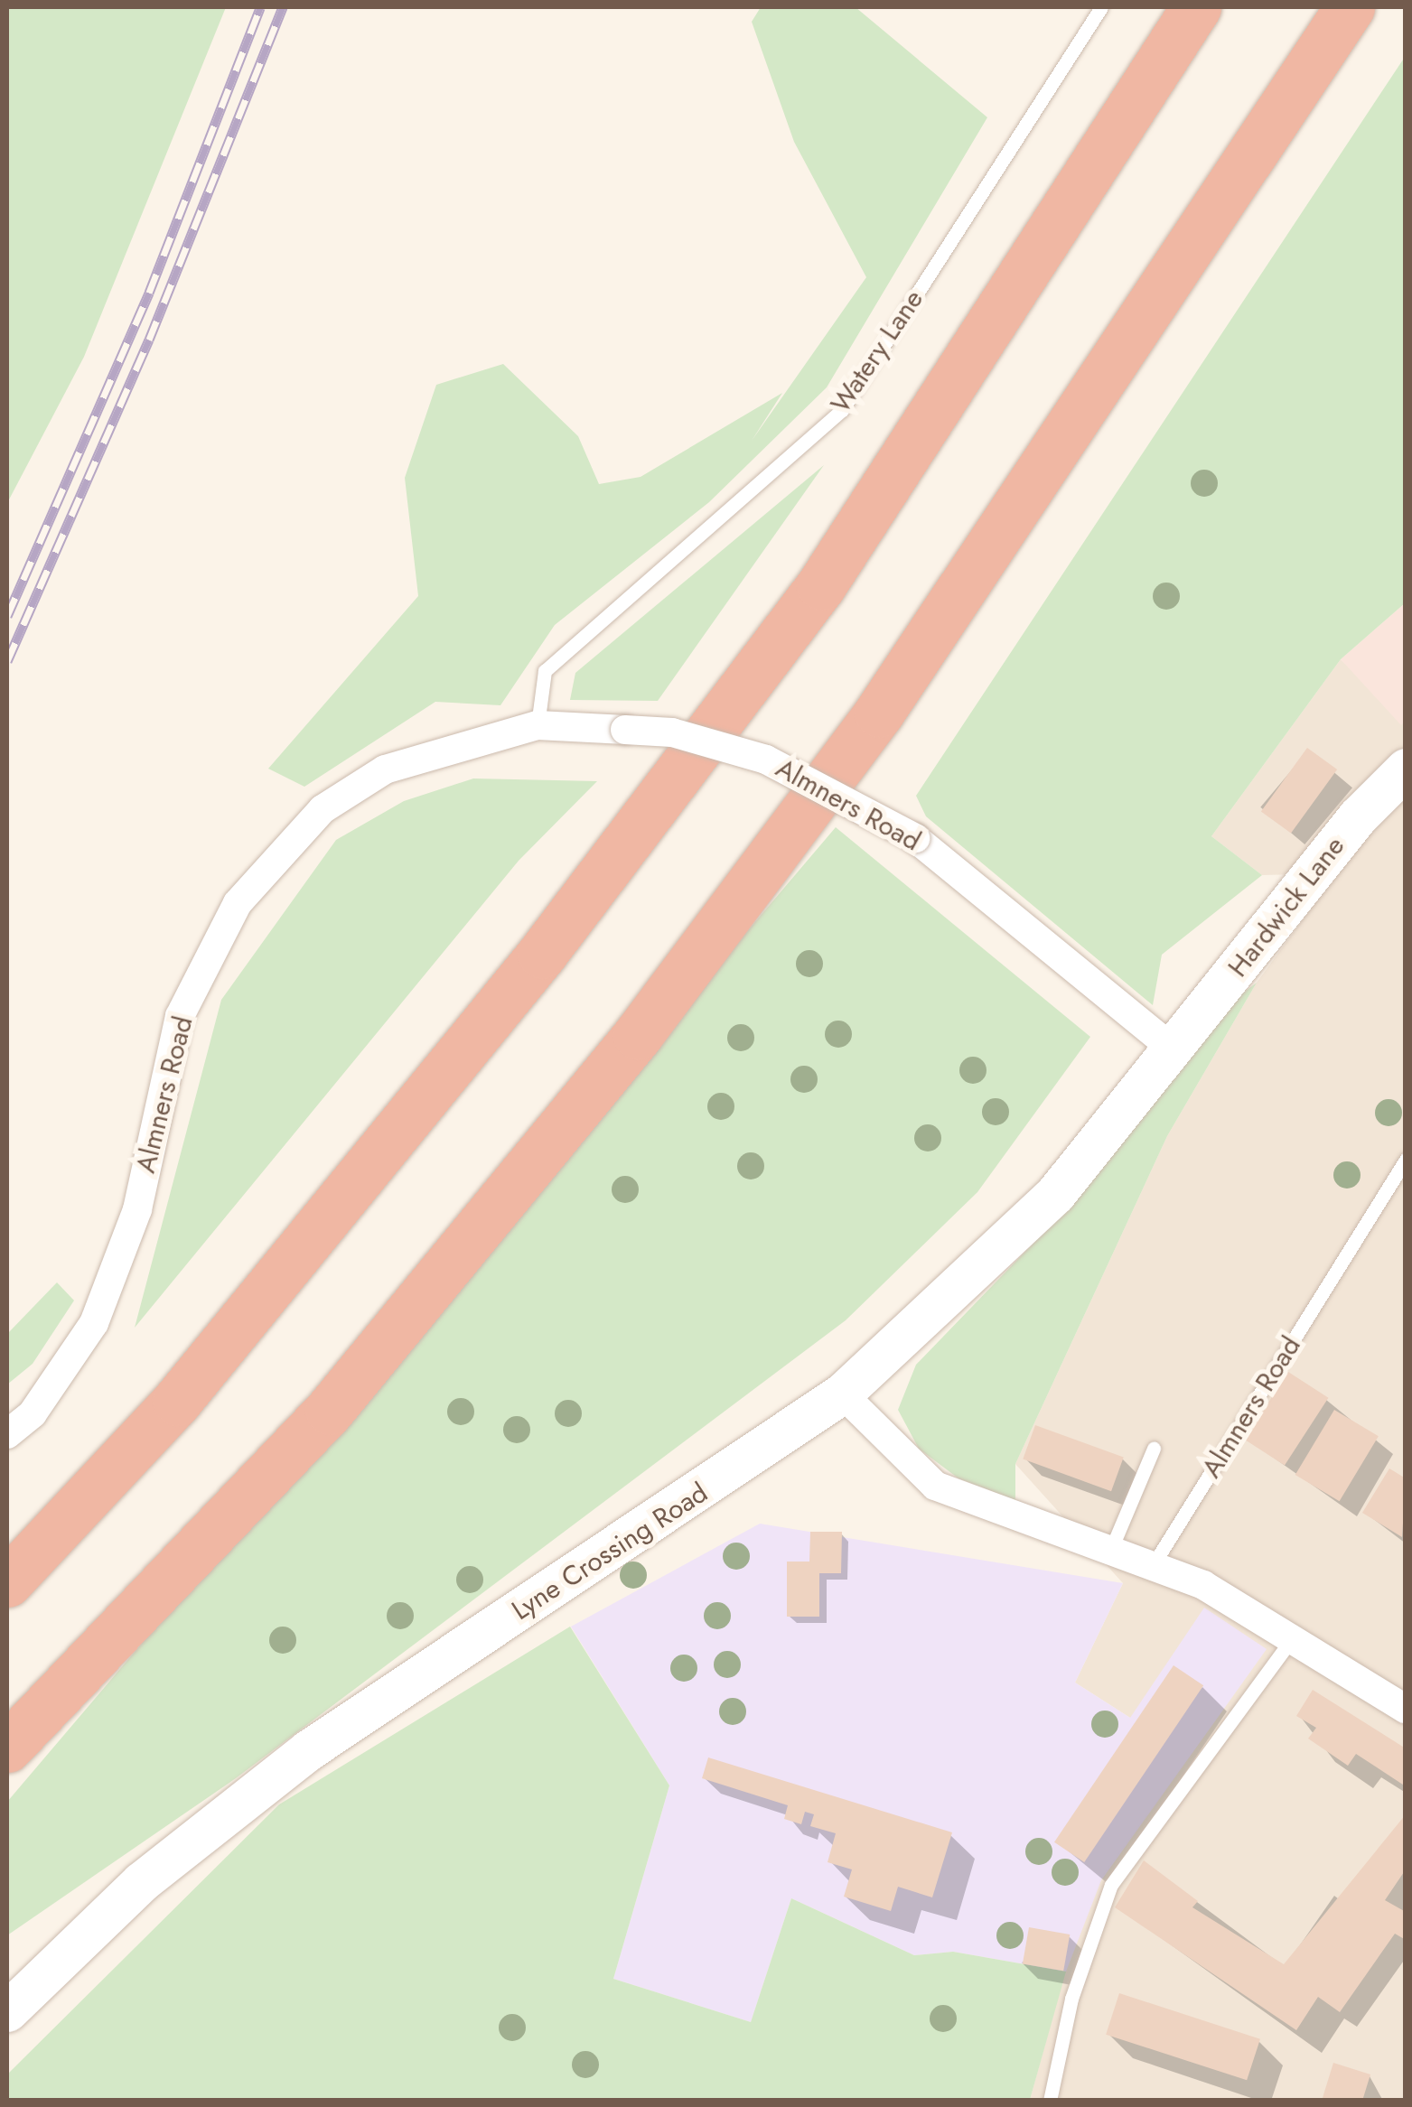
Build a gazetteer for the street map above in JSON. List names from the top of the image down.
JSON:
{
  "streets": {
    "street": ["Almners Road", "Hardwick Lane", "Lyne Crossing Road"],
    "lane": ["Watery Lane"]
  },
  "crossings": [
    ["Watery Lane", "Almners Road"],
    ["Almners Road", "Hardwick Lane"],
    ["Almners Road", "Lyne Crossing Road"],
    ["Hardwick Lane", "Lyne Crossing Road"]
  ]
}
